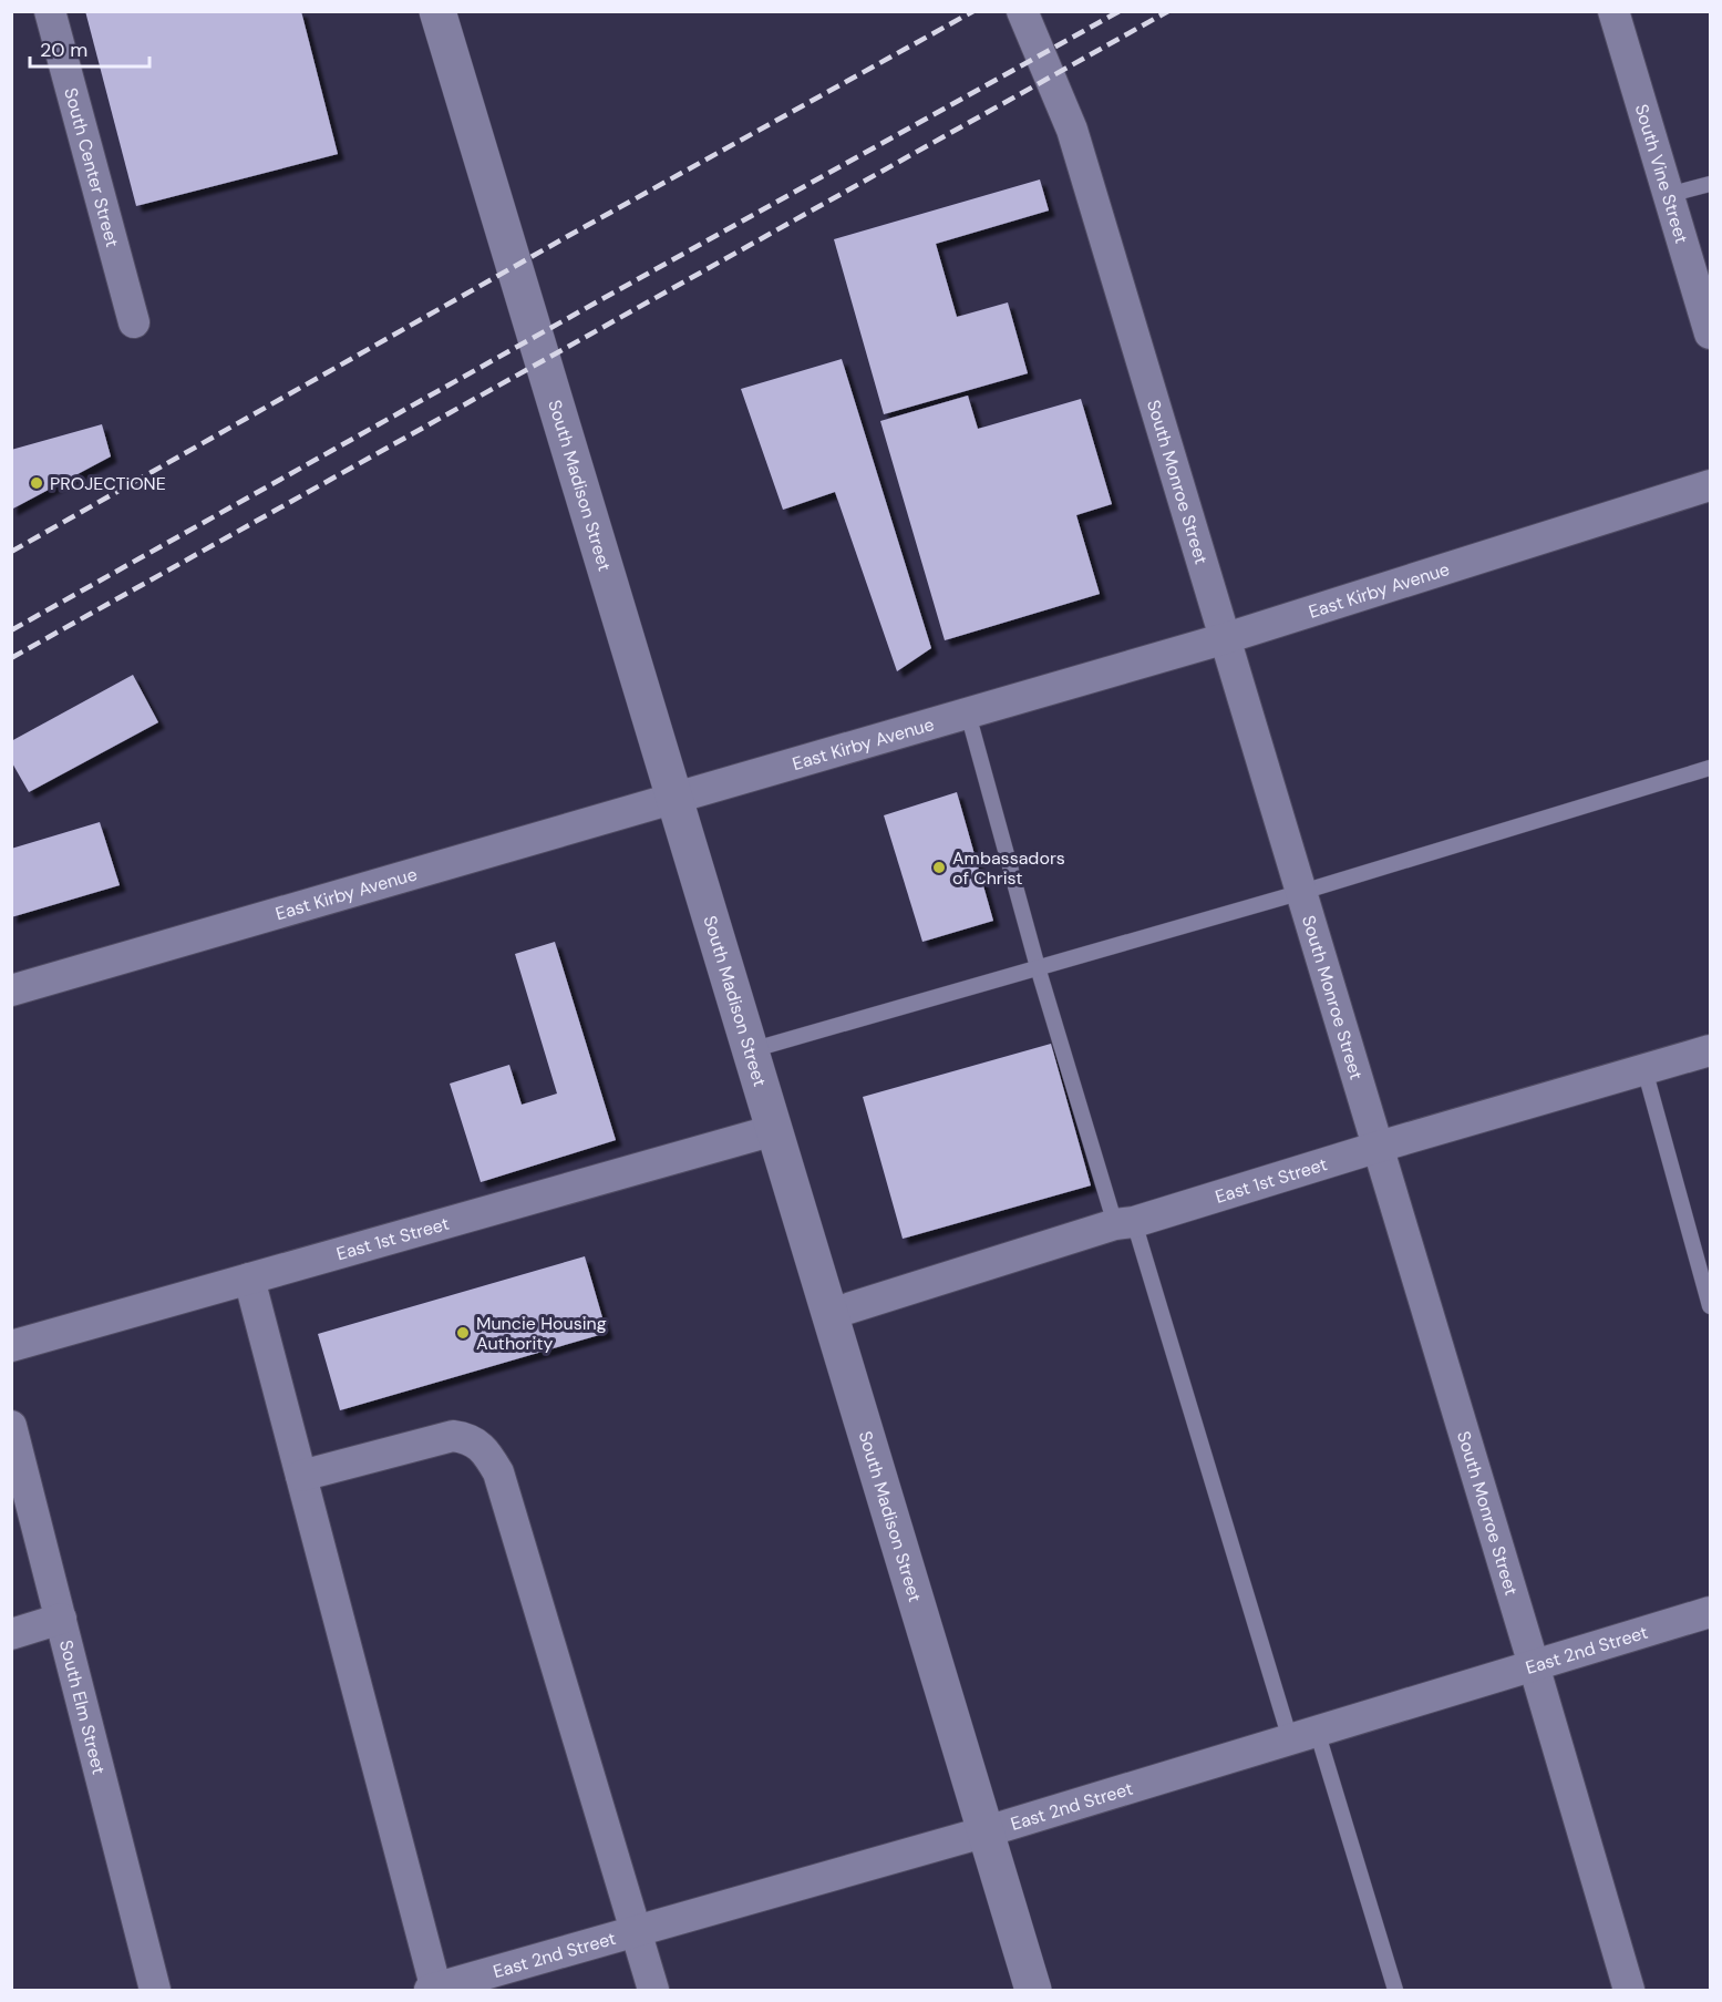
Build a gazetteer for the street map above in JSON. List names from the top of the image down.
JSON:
{
  "streets": {
    "main road": ["South Madison Street"],
    "street": [
      "South Center Street",
      "South Vine Street",
      "South Monroe Street",
      "East Kirby Avenue",
      "East 1st Street",
      "East 2nd Street",
      "South Elm Street"
    ]
  },
  "crossings": [
    ["South Monroe Street", "East Kirby Avenue"],
    ["South Monroe Street", "East 1st Street"],
    ["South Monroe Street", "East 2nd Street"],
    ["South Madison Street", "East Kirby Avenue"],
    ["South Madison Street", "East 1st Street"],
    ["South Madison Street", "East 2nd Street"]
  ],
  "places": ["PROJECTiONE", "Ambassadors of Christ", "Muncie Housing Authority"],
  "scale_bar": "20 m"
}
